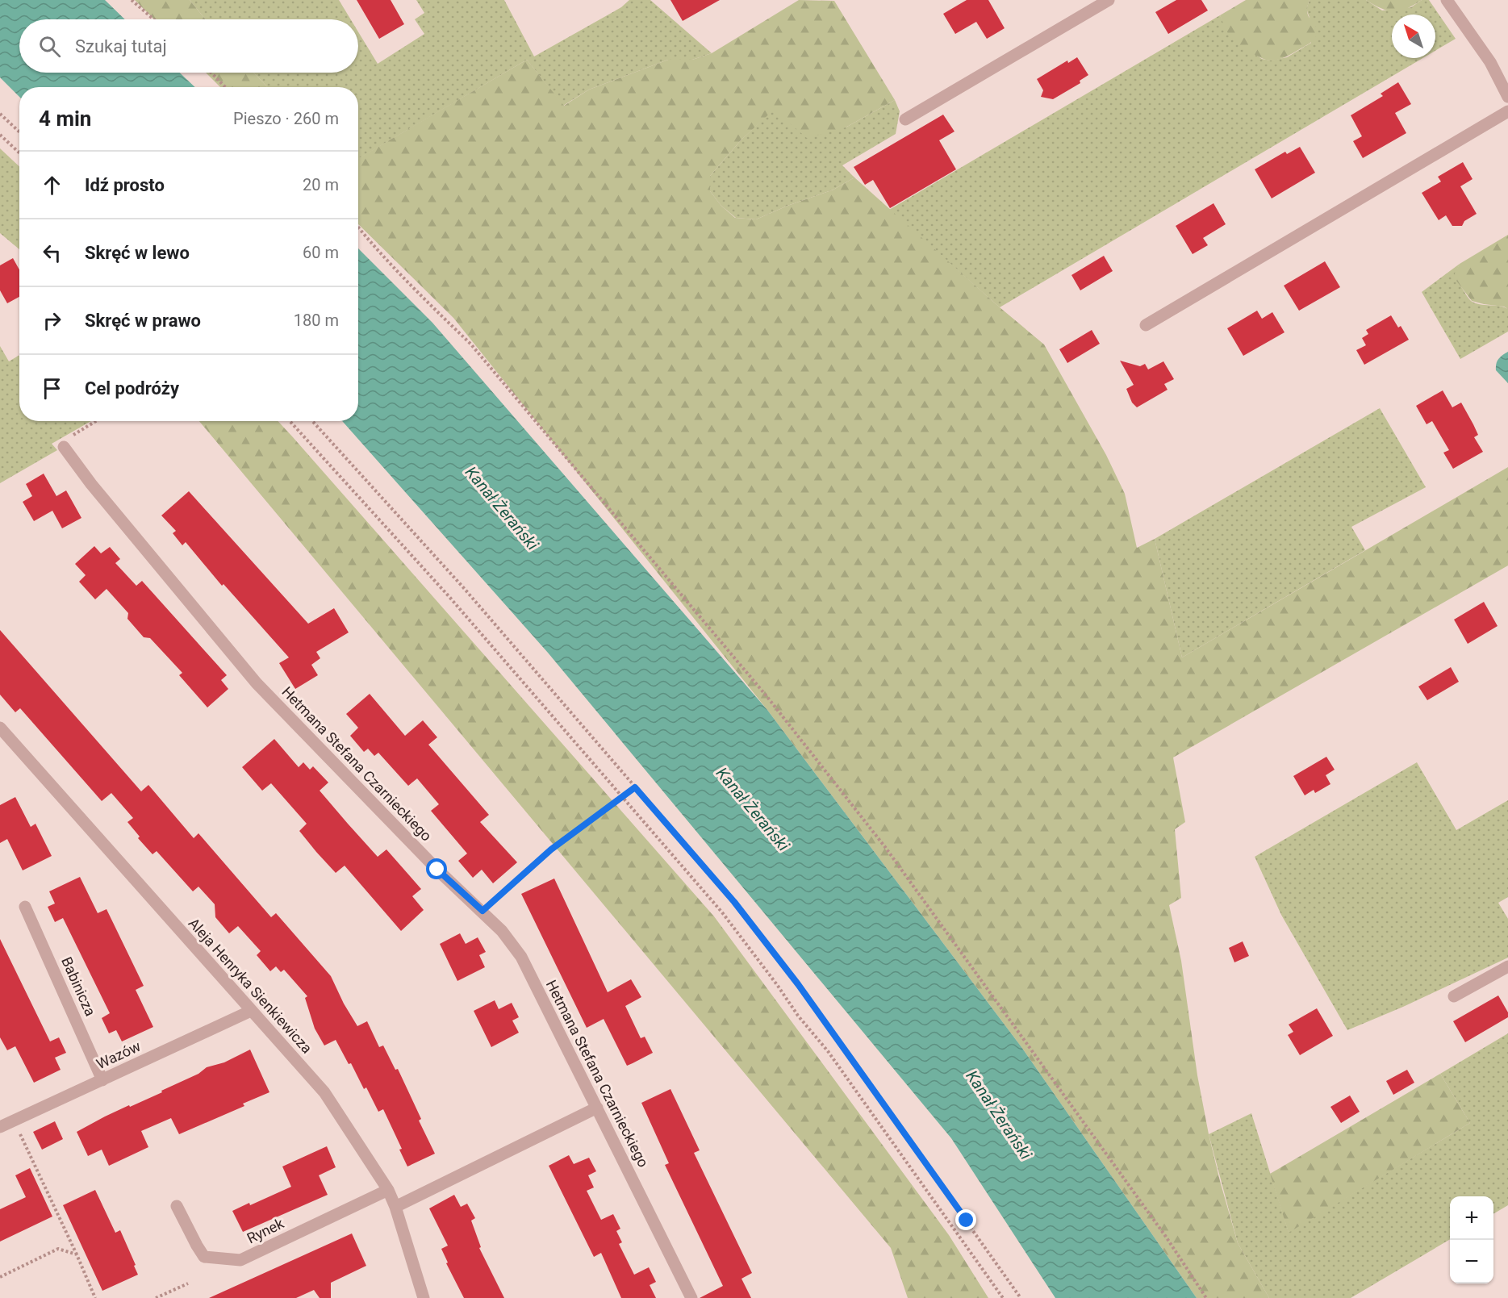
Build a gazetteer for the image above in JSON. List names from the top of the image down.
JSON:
{
  "streets": {
    "street": [
      "Hetmana Stefana Czarnieckiego",
      "Aleja Henryka Sienkiewicza",
      "Babinicza",
      "Wazów",
      "Rynek"
    ]
  },
  "crossings": [
    ["Aleja Henryka Sienkiewicza", "Wazów"],
    ["Aleja Henryka Sienkiewicza", "Rynek"],
    ["Babinicza", "Wazów"]
  ],
  "water": ["Kanał Żerański"],
  "north": "top left",
  "page": {
    "search": "Szukaj tutaj",
    "heading": ["4 min", "Pieszo · 260 m"],
    "list": [
      ["Idź prosto", "20 m"],
      ["Skręć w lewo", "60 m"],
      ["Skręć w prawo", "180 m"],
      "Cel podróży"
    ],
    "map_buttons": ["+", "−"]
  }
}
